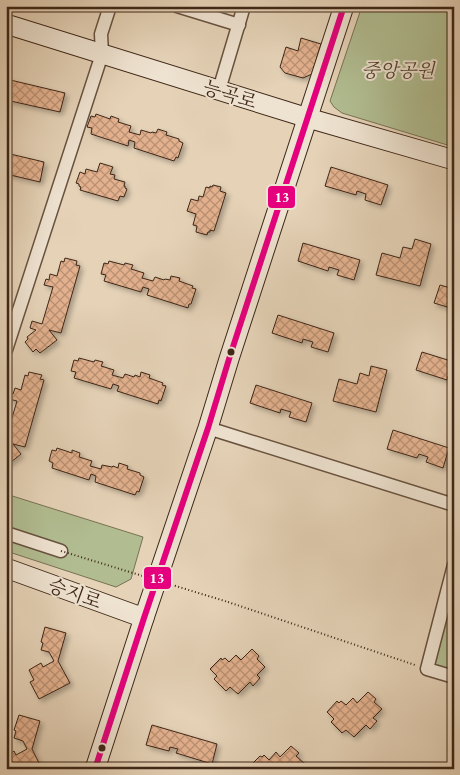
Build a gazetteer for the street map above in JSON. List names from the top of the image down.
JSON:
{
  "streets": {
    "street": ["능곡로", "승지로"]
  },
  "parks": ["중앙공원"],
  "lines": ["transit line 13"]
}
